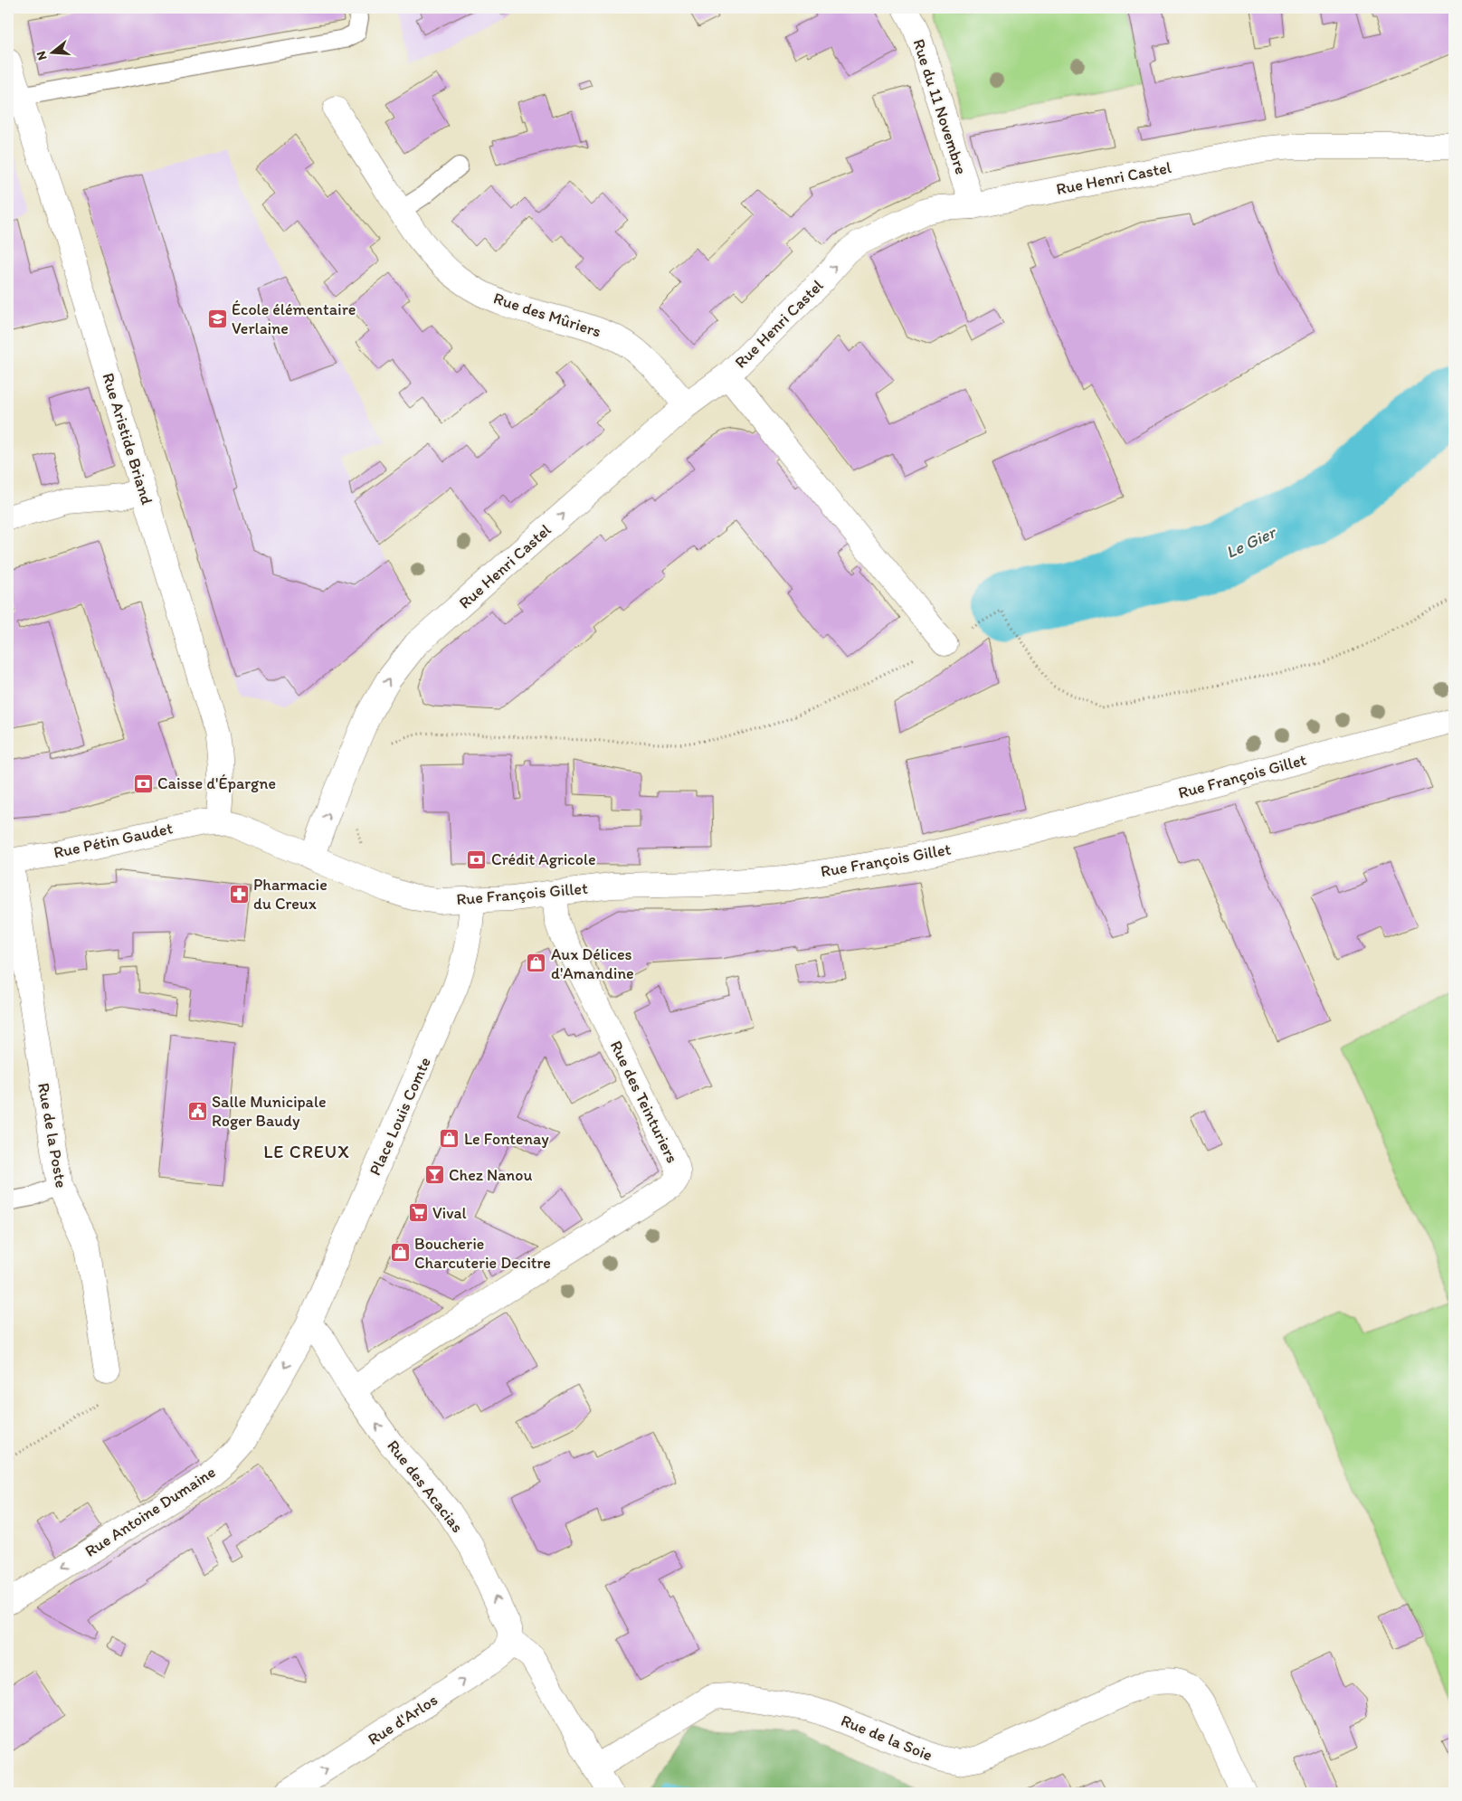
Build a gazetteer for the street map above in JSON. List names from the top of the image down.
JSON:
{
  "streets": {
    "street": [
      "Rue du 11 Novembre",
      "Rue Henri Castel",
      "Rue des Mûriers",
      "Rue Aristide Briand",
      "Rue François Gillet",
      "Rue Pétin Gaudet",
      "Rue des Teinturiers",
      "Place Louis Comte",
      "Rue de la Poste",
      "Rue des Acacias",
      "Rue Antoine Dumaine",
      "Rue d'Arlos",
      "Rue de la Soie"
    ]
  },
  "crossings": [
    ["Rue du 11 Novembre", "Rue Henri Castel"],
    ["Rue Henri Castel", "Rue des Mûriers"],
    ["Rue Henri Castel", "Rue François Gillet"],
    ["Rue Aristide Briand", "Rue François Gillet"],
    ["Rue Aristide Briand", "Rue Pétin Gaudet"],
    ["Rue François Gillet", "Rue Pétin Gaudet"],
    ["Rue François Gillet", "Rue des Teinturiers"],
    ["Rue François Gillet", "Place Louis Comte"],
    ["Rue Pétin Gaudet", "Rue de la Poste"],
    ["Rue des Teinturiers", "Rue des Acacias"],
    ["Place Louis Comte", "Rue des Acacias"],
    ["Place Louis Comte", "Rue Antoine Dumaine"],
    ["Rue des Acacias", "Rue Antoine Dumaine"],
    ["Rue des Acacias", "Rue d'Arlos"]
  ],
  "one_way": [
    "Rue Henri Castel",
    "Rue des Acacias",
    "Rue Antoine Dumaine",
    "Rue d'Arlos"
  ],
  "districts": ["LE CREUX"],
  "water": ["Le Gier"],
  "places": {
    "school or university": ["École élémentaire Verlaine"],
    "bank": ["Caisse d'Épargne", "Crédit Agricole"],
    "pharmacy": ["Pharmacie du Creux"],
    "shop": ["Aux Délices d'Amandine", "Le Fontenay", "Boucherie Charcuterie Decitre"],
    "public building": ["Salle Municipale Roger Baudy"],
    "bar": ["Chez Nanou"],
    "supermarket": ["Vival"]
  },
  "north": "left"
}
